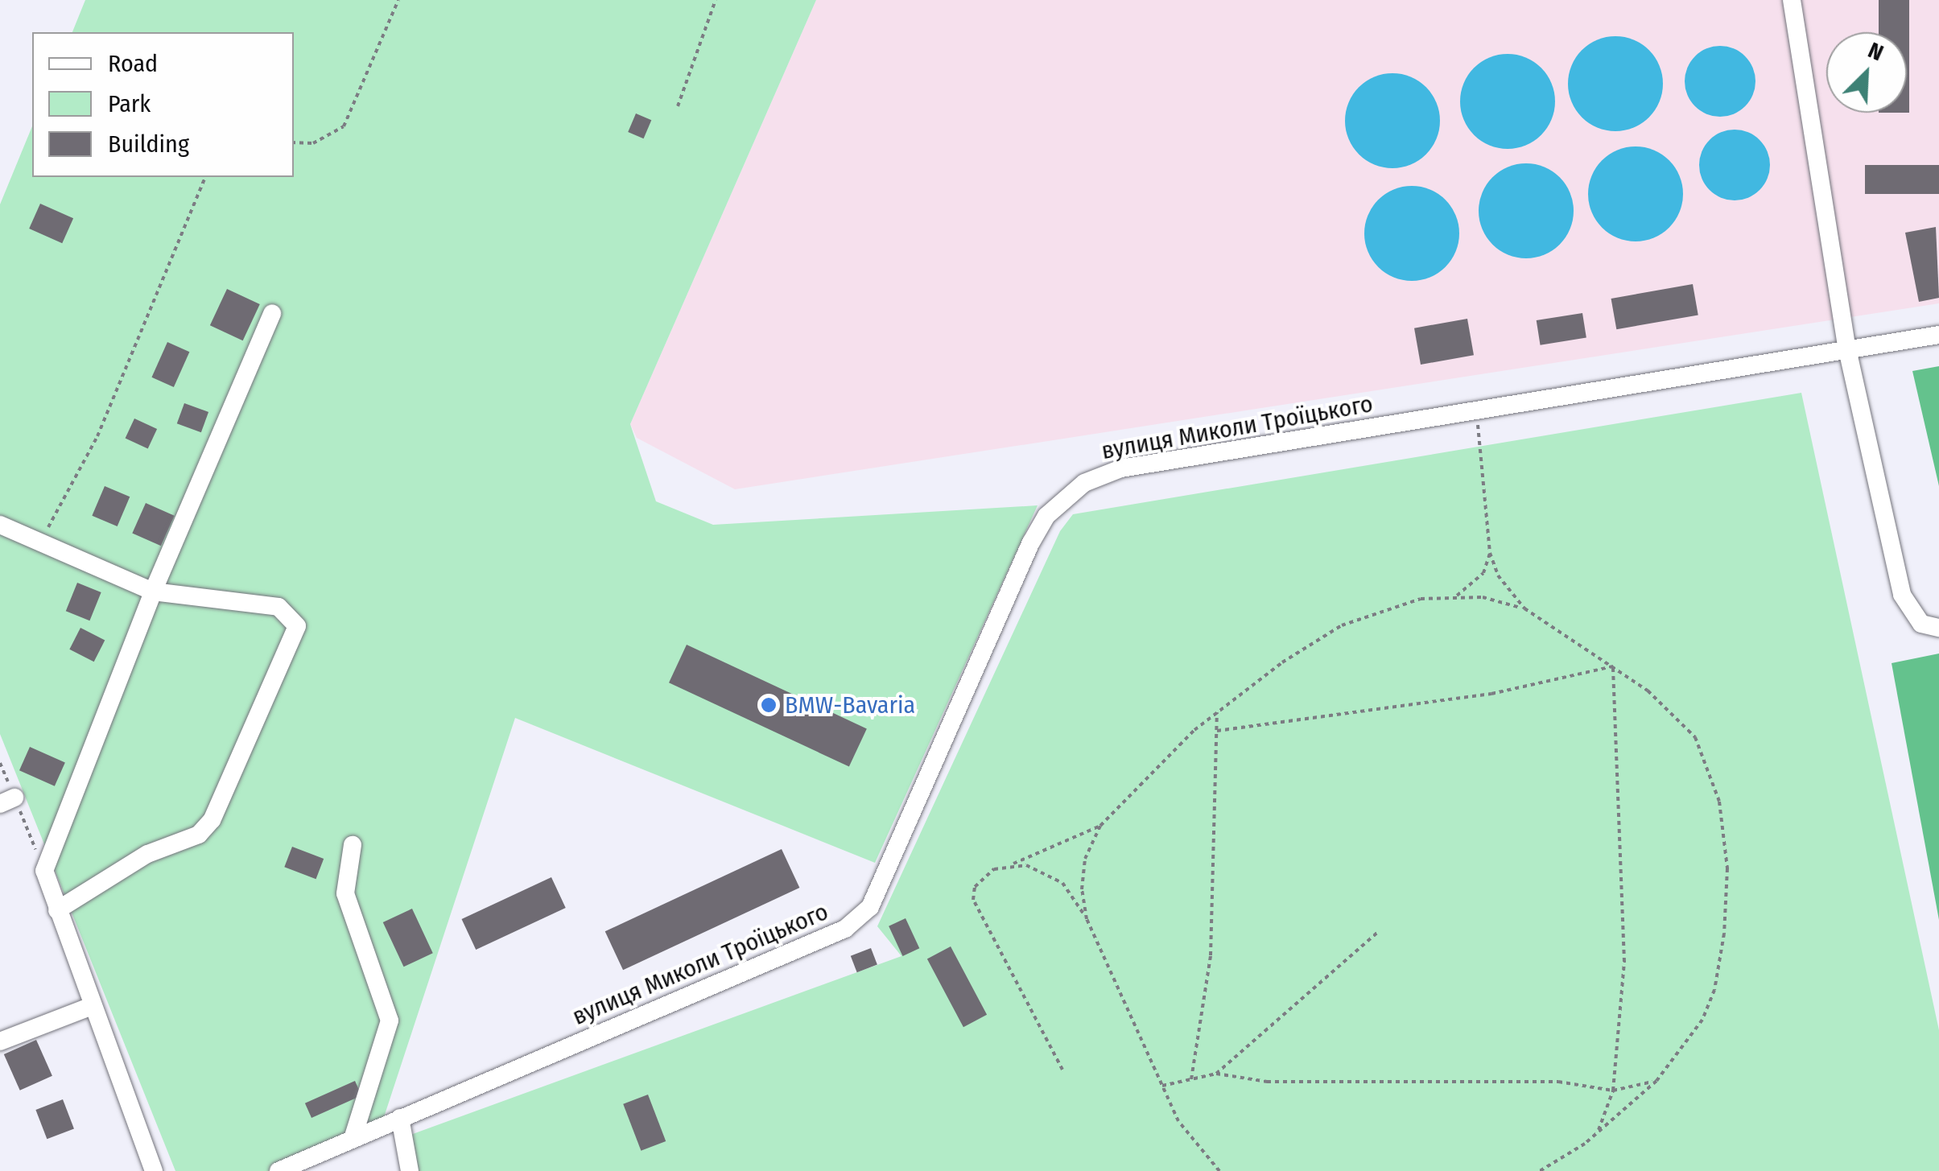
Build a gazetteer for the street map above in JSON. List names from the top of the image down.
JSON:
{
  "streets": {
    "street": ["вулиця Миколи Троїцького"]
  },
  "places": ["BMW-Bavaria"],
  "legend": ["Road", "Park", "Building"],
  "north": "top right"
}
